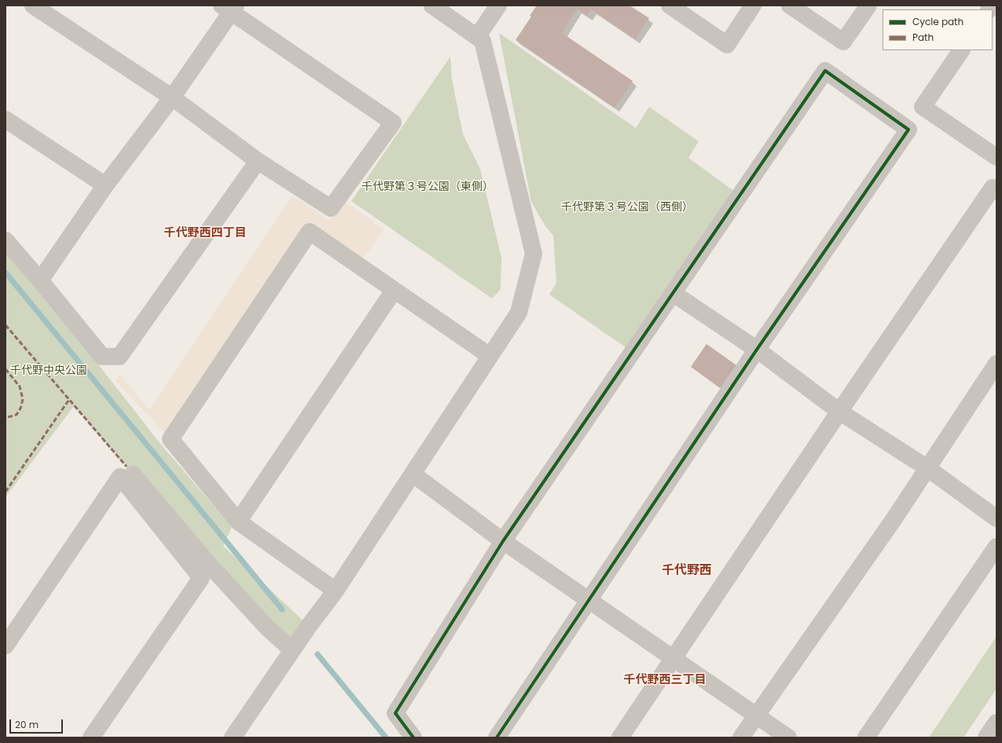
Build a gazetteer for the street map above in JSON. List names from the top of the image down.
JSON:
{
  "districts": ["千代野西四丁目", "千代野西", "千代野西三丁目"],
  "parks": ["千代野第３号公園（東側）", "千代野第３号公園（西側）", "千代野中央公園"],
  "legend": ["Cycle path", "Path"],
  "scale_bar": "20 m"
}
